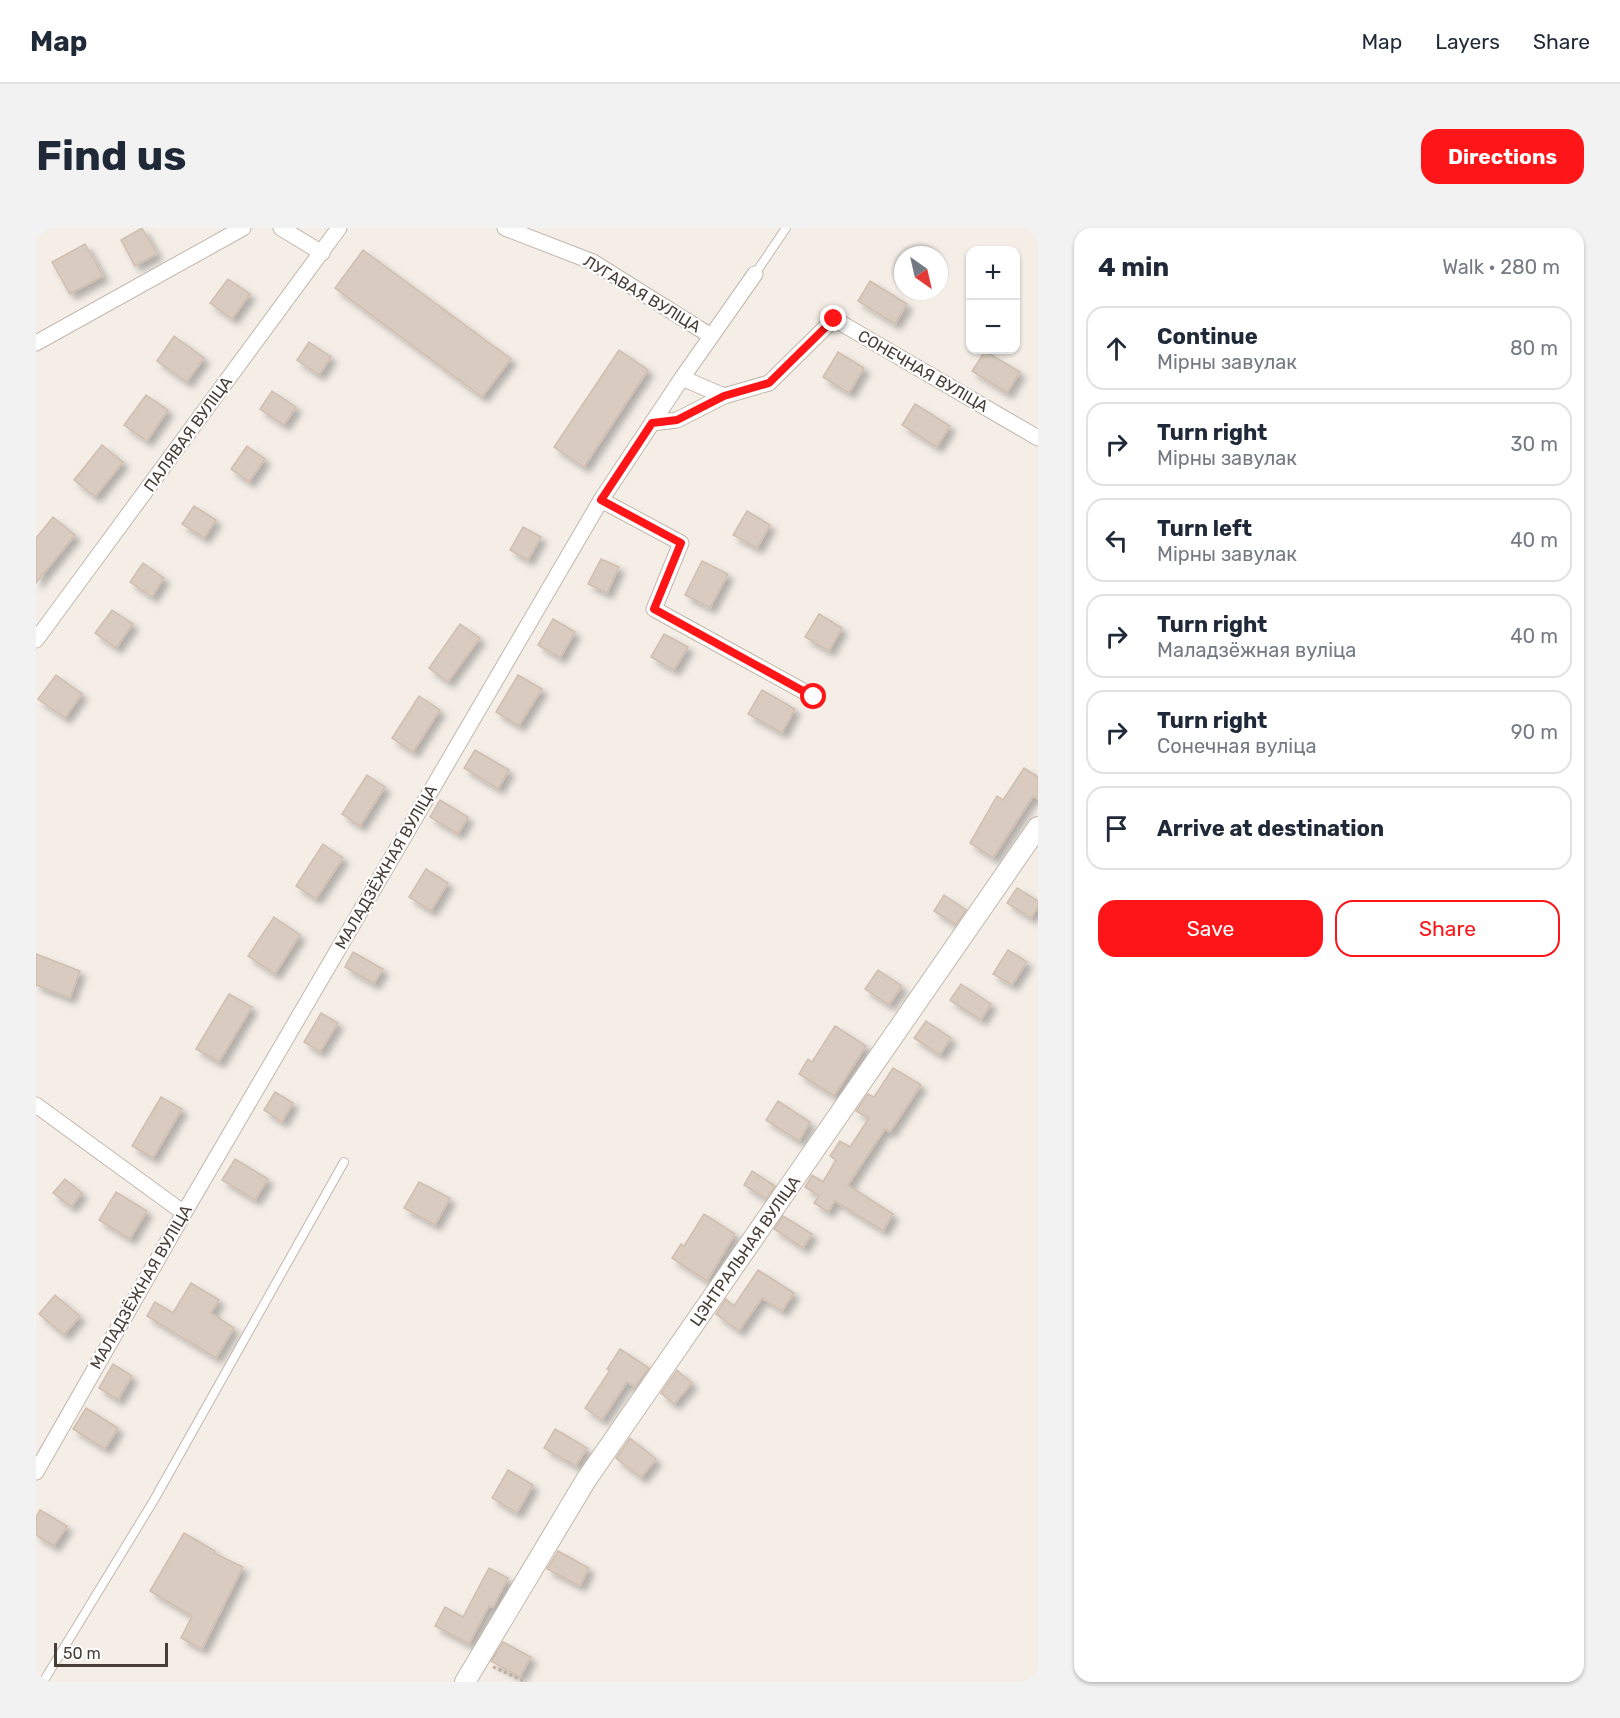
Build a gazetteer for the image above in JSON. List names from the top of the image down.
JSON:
{
  "streets": {
    "street": [
      "ЛУГАВАЯ ВУЛІЦА",
      "СОНЕЧНАЯ ВУЛІЦА",
      "ПАЛЯВАЯ ВУЛІЦА",
      "МАЛАДЗЁЖНАЯ ВУЛІЦА",
      "ЦЭНТРАЛЬНАЯ ВУЛІЦА"
    ]
  },
  "crossings": [
    ["ЛУГАВАЯ ВУЛІЦА", "МАЛАДЗЁЖНАЯ ВУЛІЦА"],
    ["СОНЕЧНАЯ ВУЛІЦА", "МАЛАДЗЁЖНАЯ ВУЛІЦА"]
  ],
  "scale_bar": "50 m",
  "north": "bottom right",
  "page": {
    "header": "Map",
    "nav": ["Map", "Layers", "Share"],
    "buttons": [
      "Directions",
      ["Save", "Share"]
    ],
    "title": "Find us",
    "heading": ["4 min", "Walk · 280 m"],
    "map_buttons": ["+", "−"],
    "list": [
      ["Continue", "Мірны завулак", "80 m"],
      ["Turn right", "Мірны завулак", "30 m"],
      ["Turn left", "Мірны завулак", "40 m"],
      ["Turn right", "Маладзёжная вуліца", "40 m"],
      ["Turn right", "Сонечная вуліца", "90 m"],
      "Arrive at destination"
    ],
    "scale": "50 m"
  }
}
